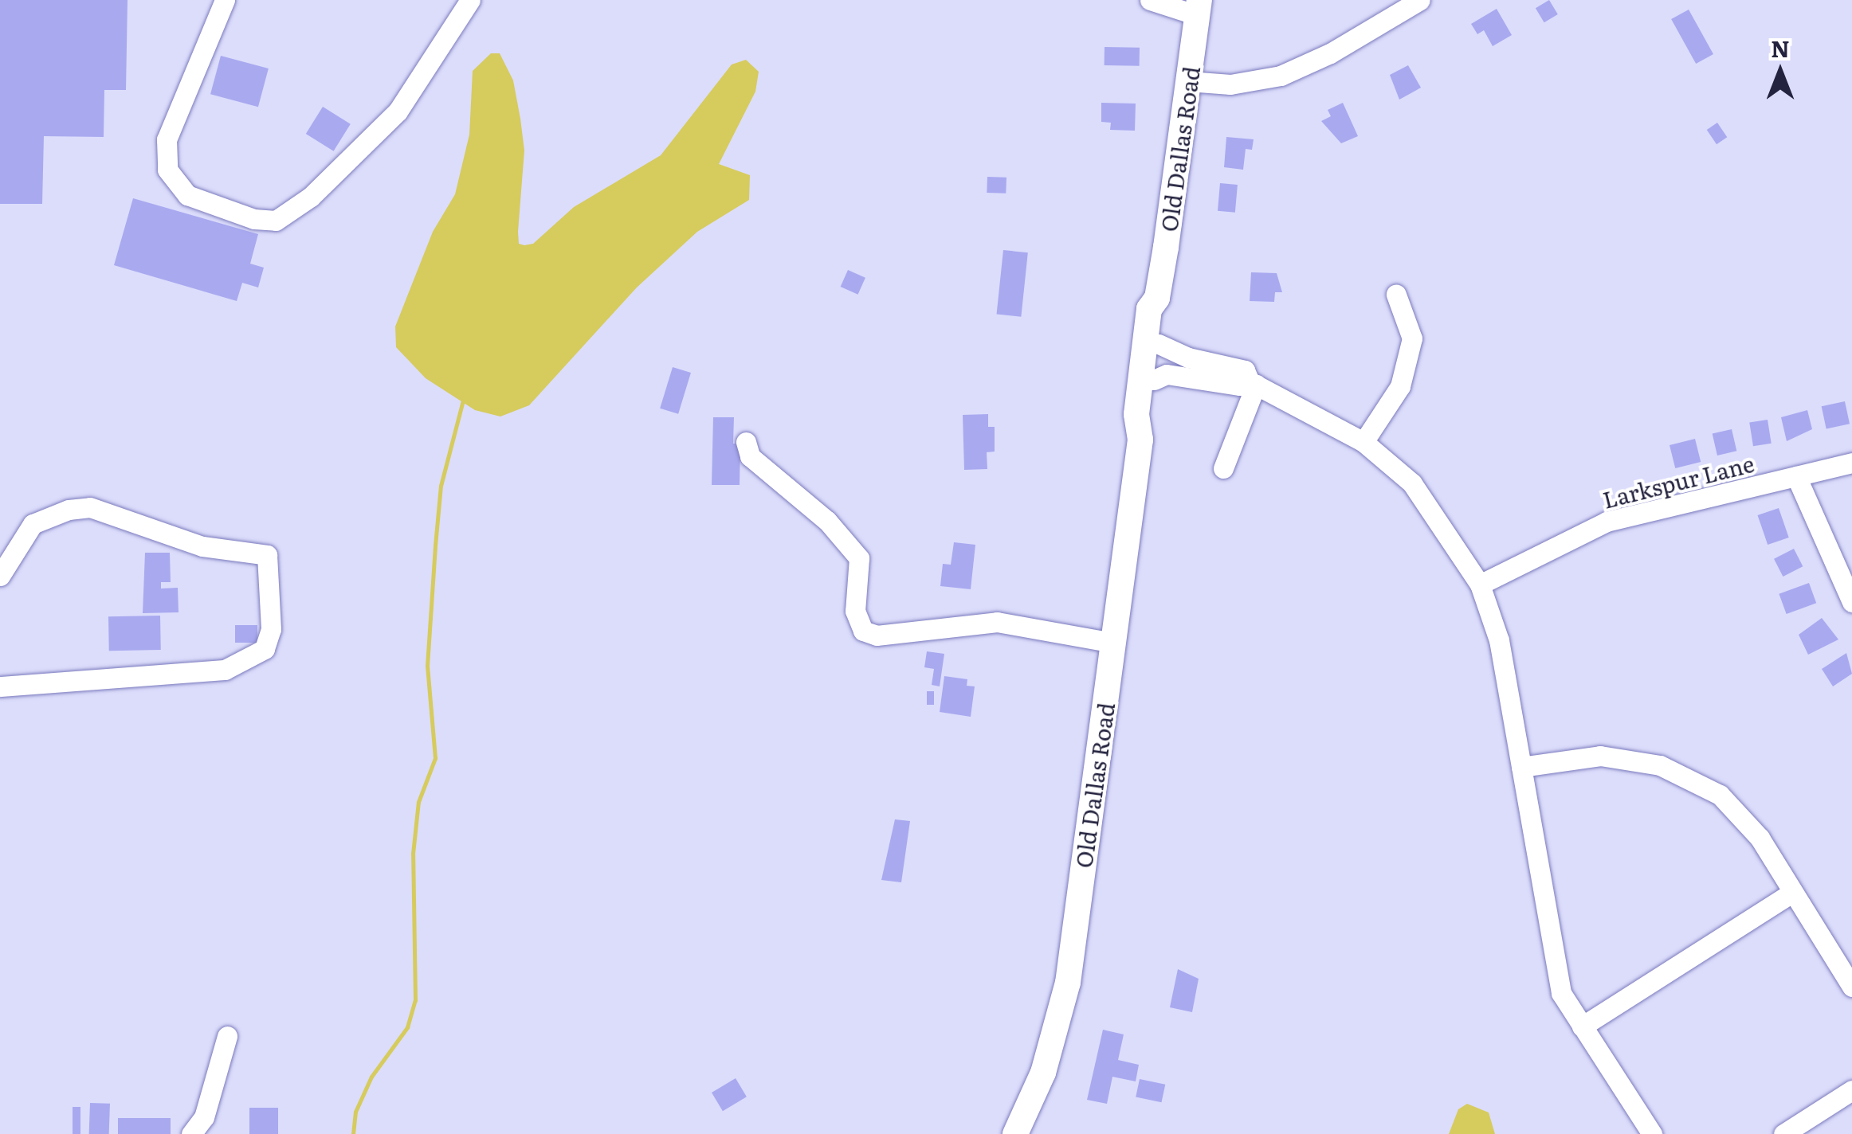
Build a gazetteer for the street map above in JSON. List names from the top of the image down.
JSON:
{
  "streets": {
    "main road": ["Old Dallas Road"],
    "street": ["Larkspur Lane"]
  },
  "north": "top"
}
